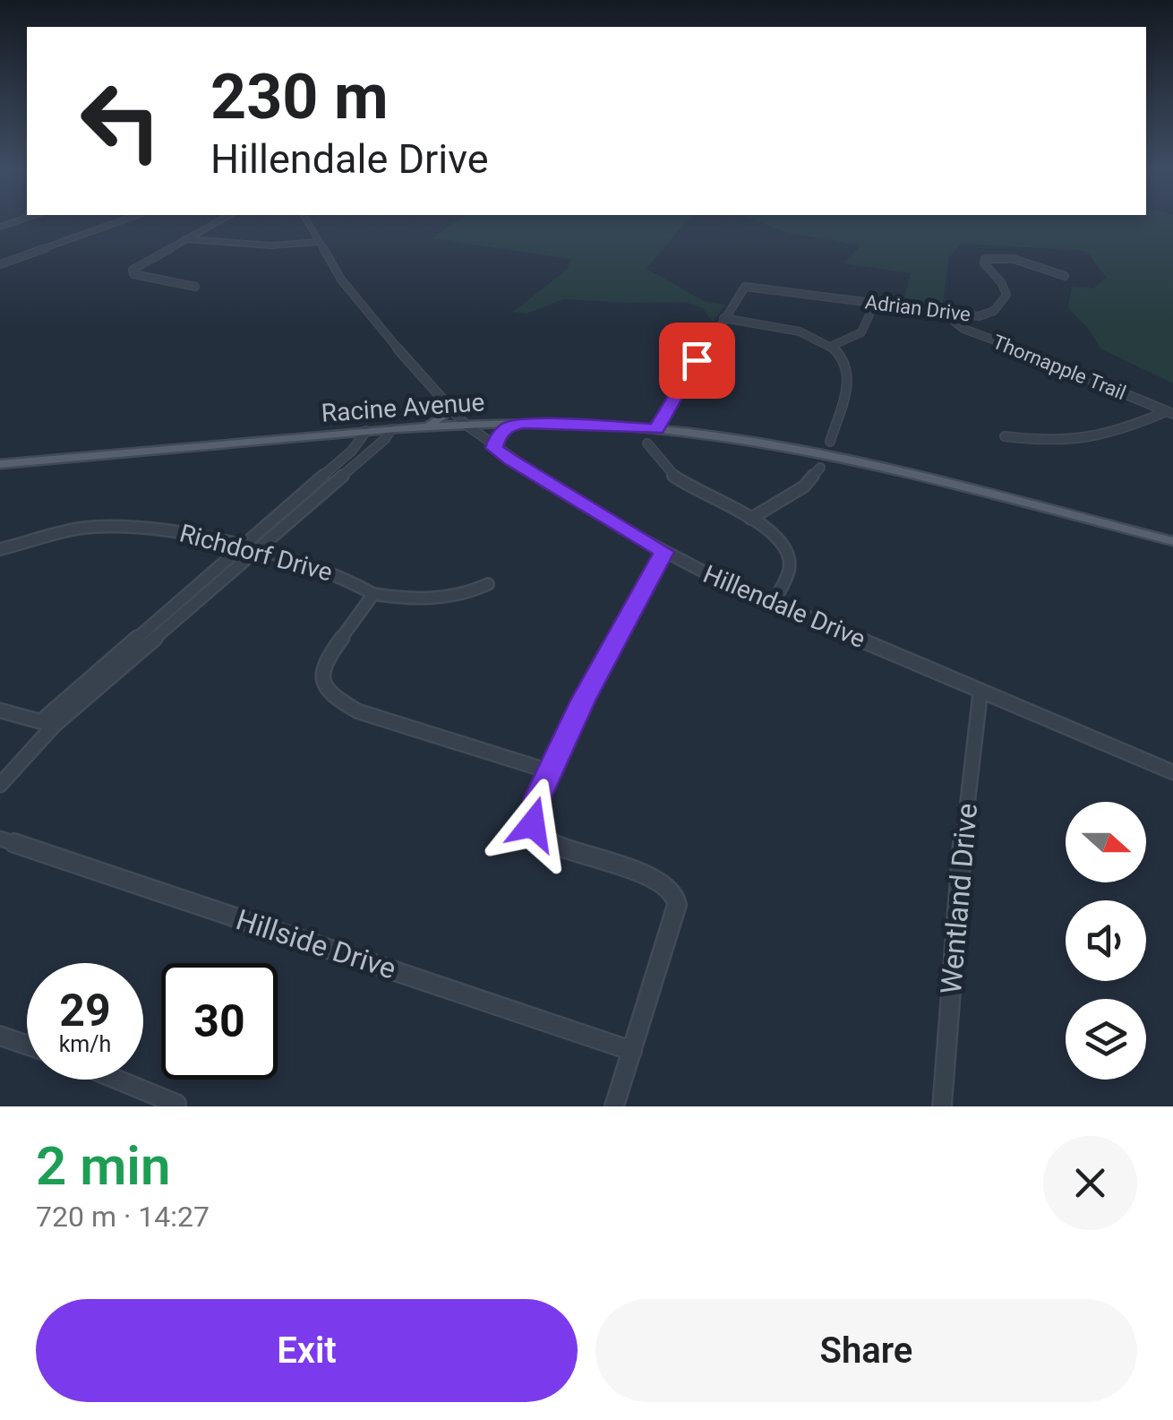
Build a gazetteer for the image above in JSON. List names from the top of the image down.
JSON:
{
  "streets": {
    "main road": ["Racine Avenue"],
    "street": [
      "Adrian Drive",
      "Thornapple Trail",
      "Richdorf Drive",
      "Hillendale Drive",
      "Wentland Drive",
      "Hillside Drive"
    ]
  },
  "crossings": [
    ["Adrian Drive", "Thornapple Trail"],
    ["Racine Avenue", "Hillendale Drive"],
    ["Hillendale Drive", "Wentland Drive"]
  ],
  "north": "right",
  "page": {
    "turn": ["230 m", "Hillendale Drive"],
    "speed": "29 km/h",
    "limit": "30",
    "heading": ["2 min", "720 m · 14:27"],
    "buttons": ["Exit", "Share"]
  }
}
